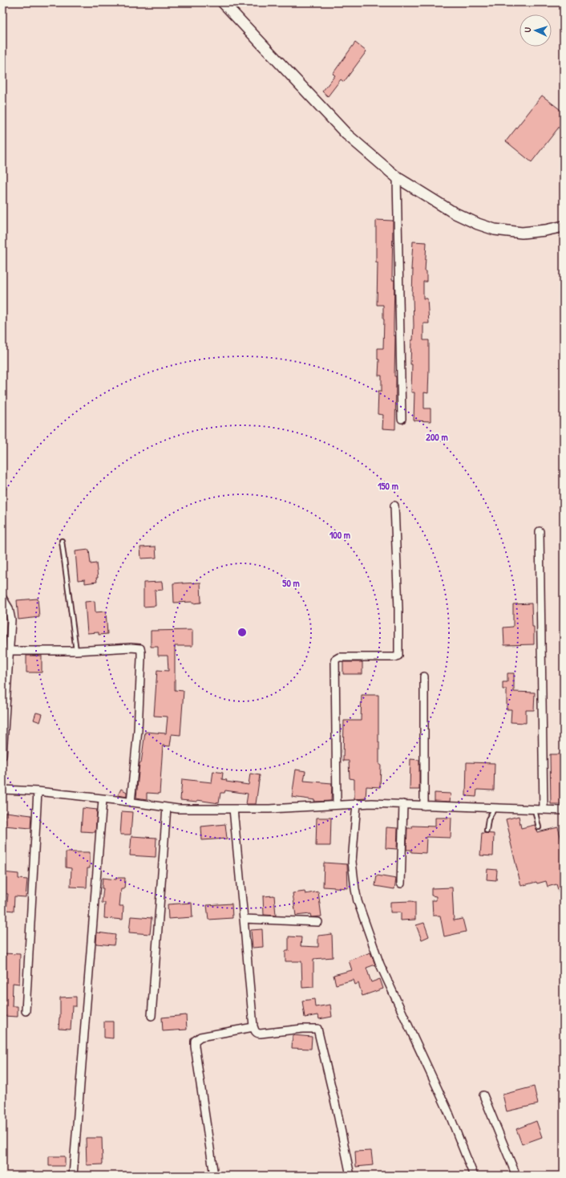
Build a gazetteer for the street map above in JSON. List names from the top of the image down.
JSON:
{
  "north": "left",
  "rings": [
    "200 m",
    "150 m",
    "100 m",
    "50 m"
  ]
}
